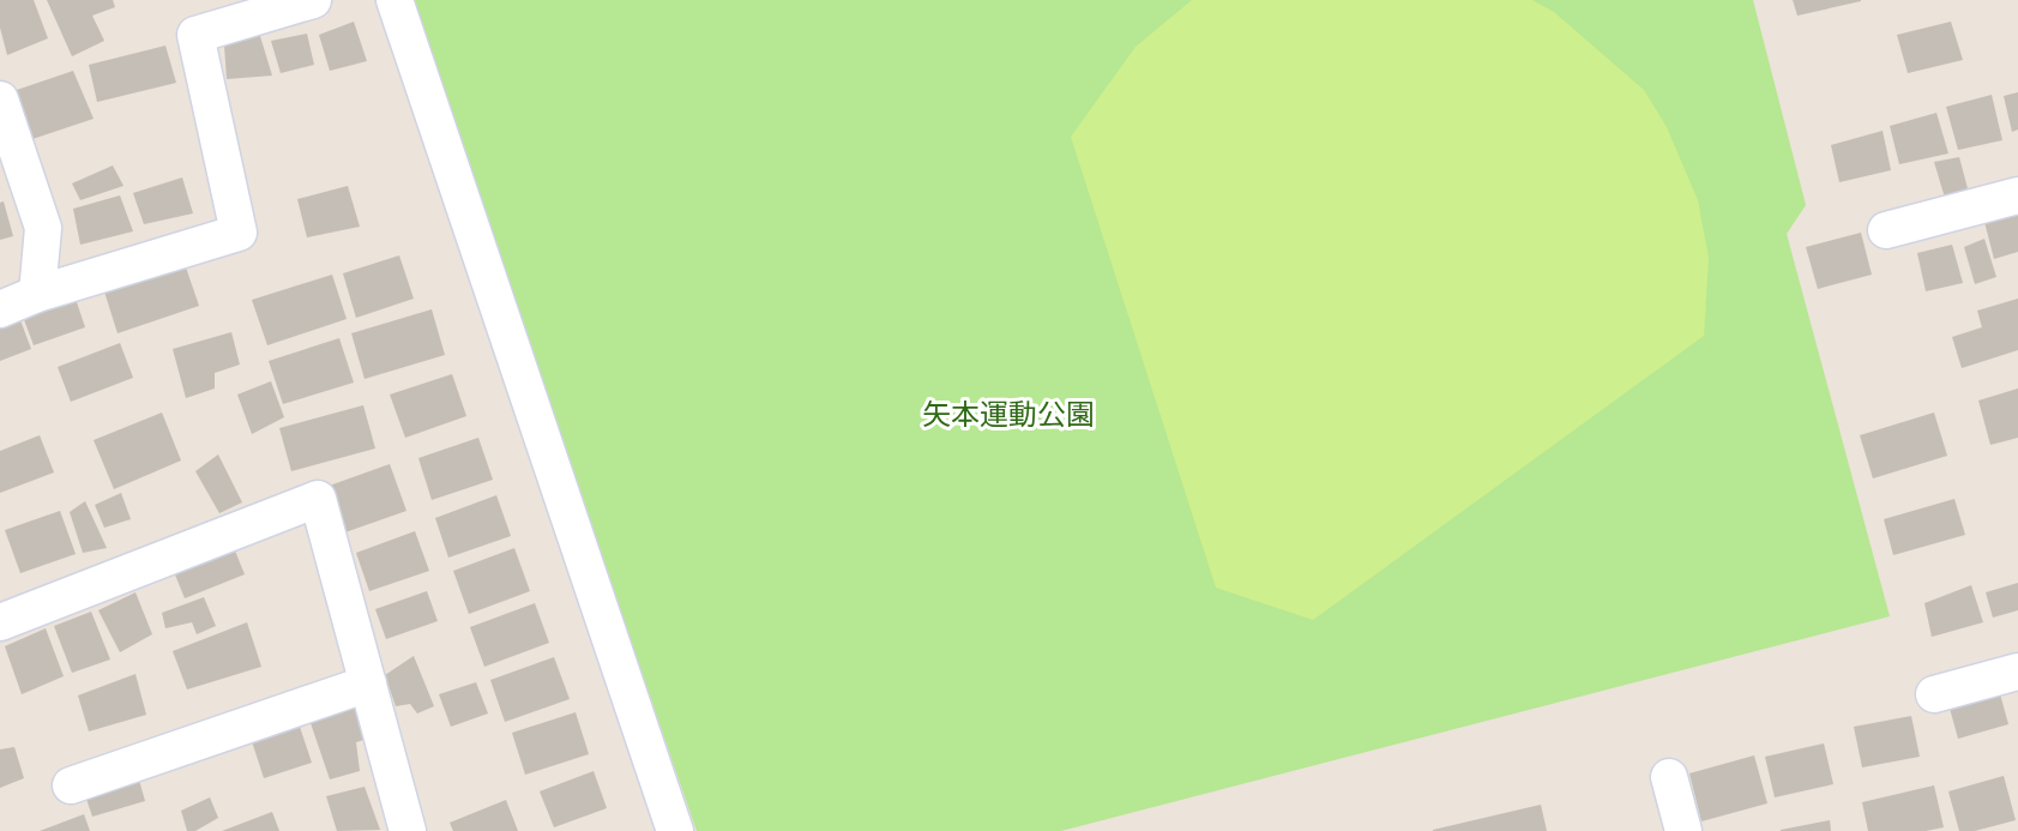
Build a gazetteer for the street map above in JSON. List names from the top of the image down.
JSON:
{
  "parks": ["矢本運動公園"]
}
